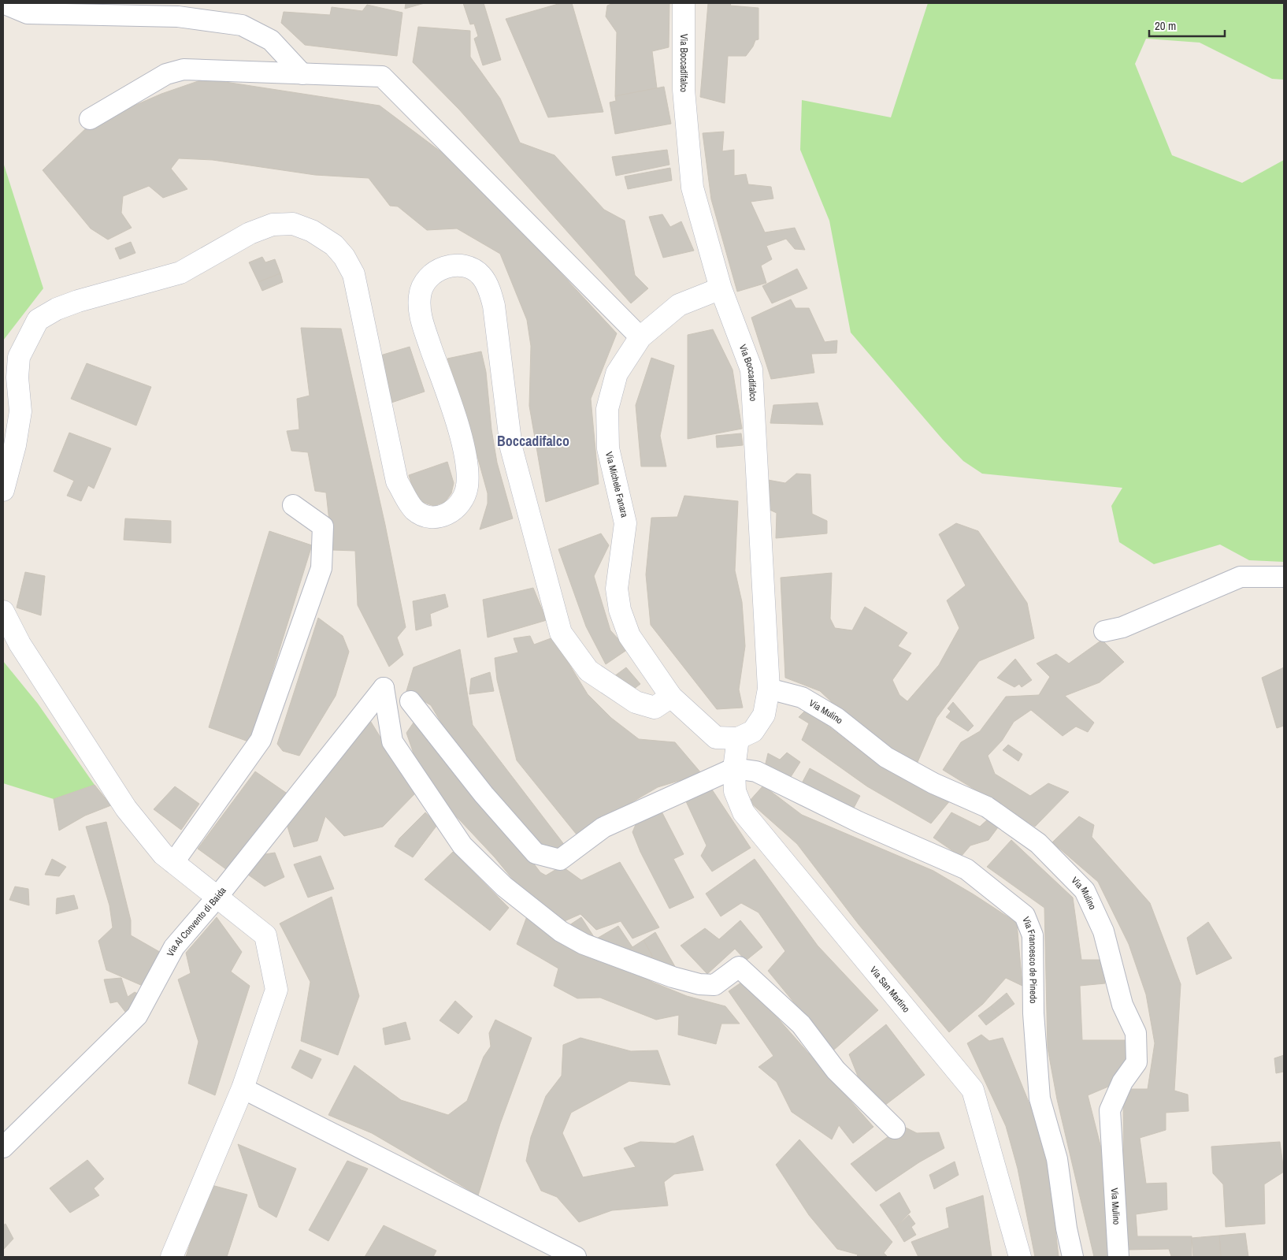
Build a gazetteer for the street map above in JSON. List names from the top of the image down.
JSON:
{
  "streets": {
    "street": [
      "Via Boccadifalco",
      "Via Michele Fanara",
      "Via Mulino",
      "Via Al Convento di Baida",
      "Via Francesco de Pinedo",
      "Via San Martino"
    ]
  },
  "crossings": [
    ["Via Boccadifalco", "Via Michele Fanara"],
    ["Via Boccadifalco", "Via Mulino"],
    ["Via Boccadifalco", "Via San Martino"],
    ["Via Michele Fanara", "Via San Martino"],
    ["Via Francesco de Pinedo", "Via San Martino"]
  ],
  "districts": ["Boccadifalco"],
  "scale_bar": "20 m"
}
